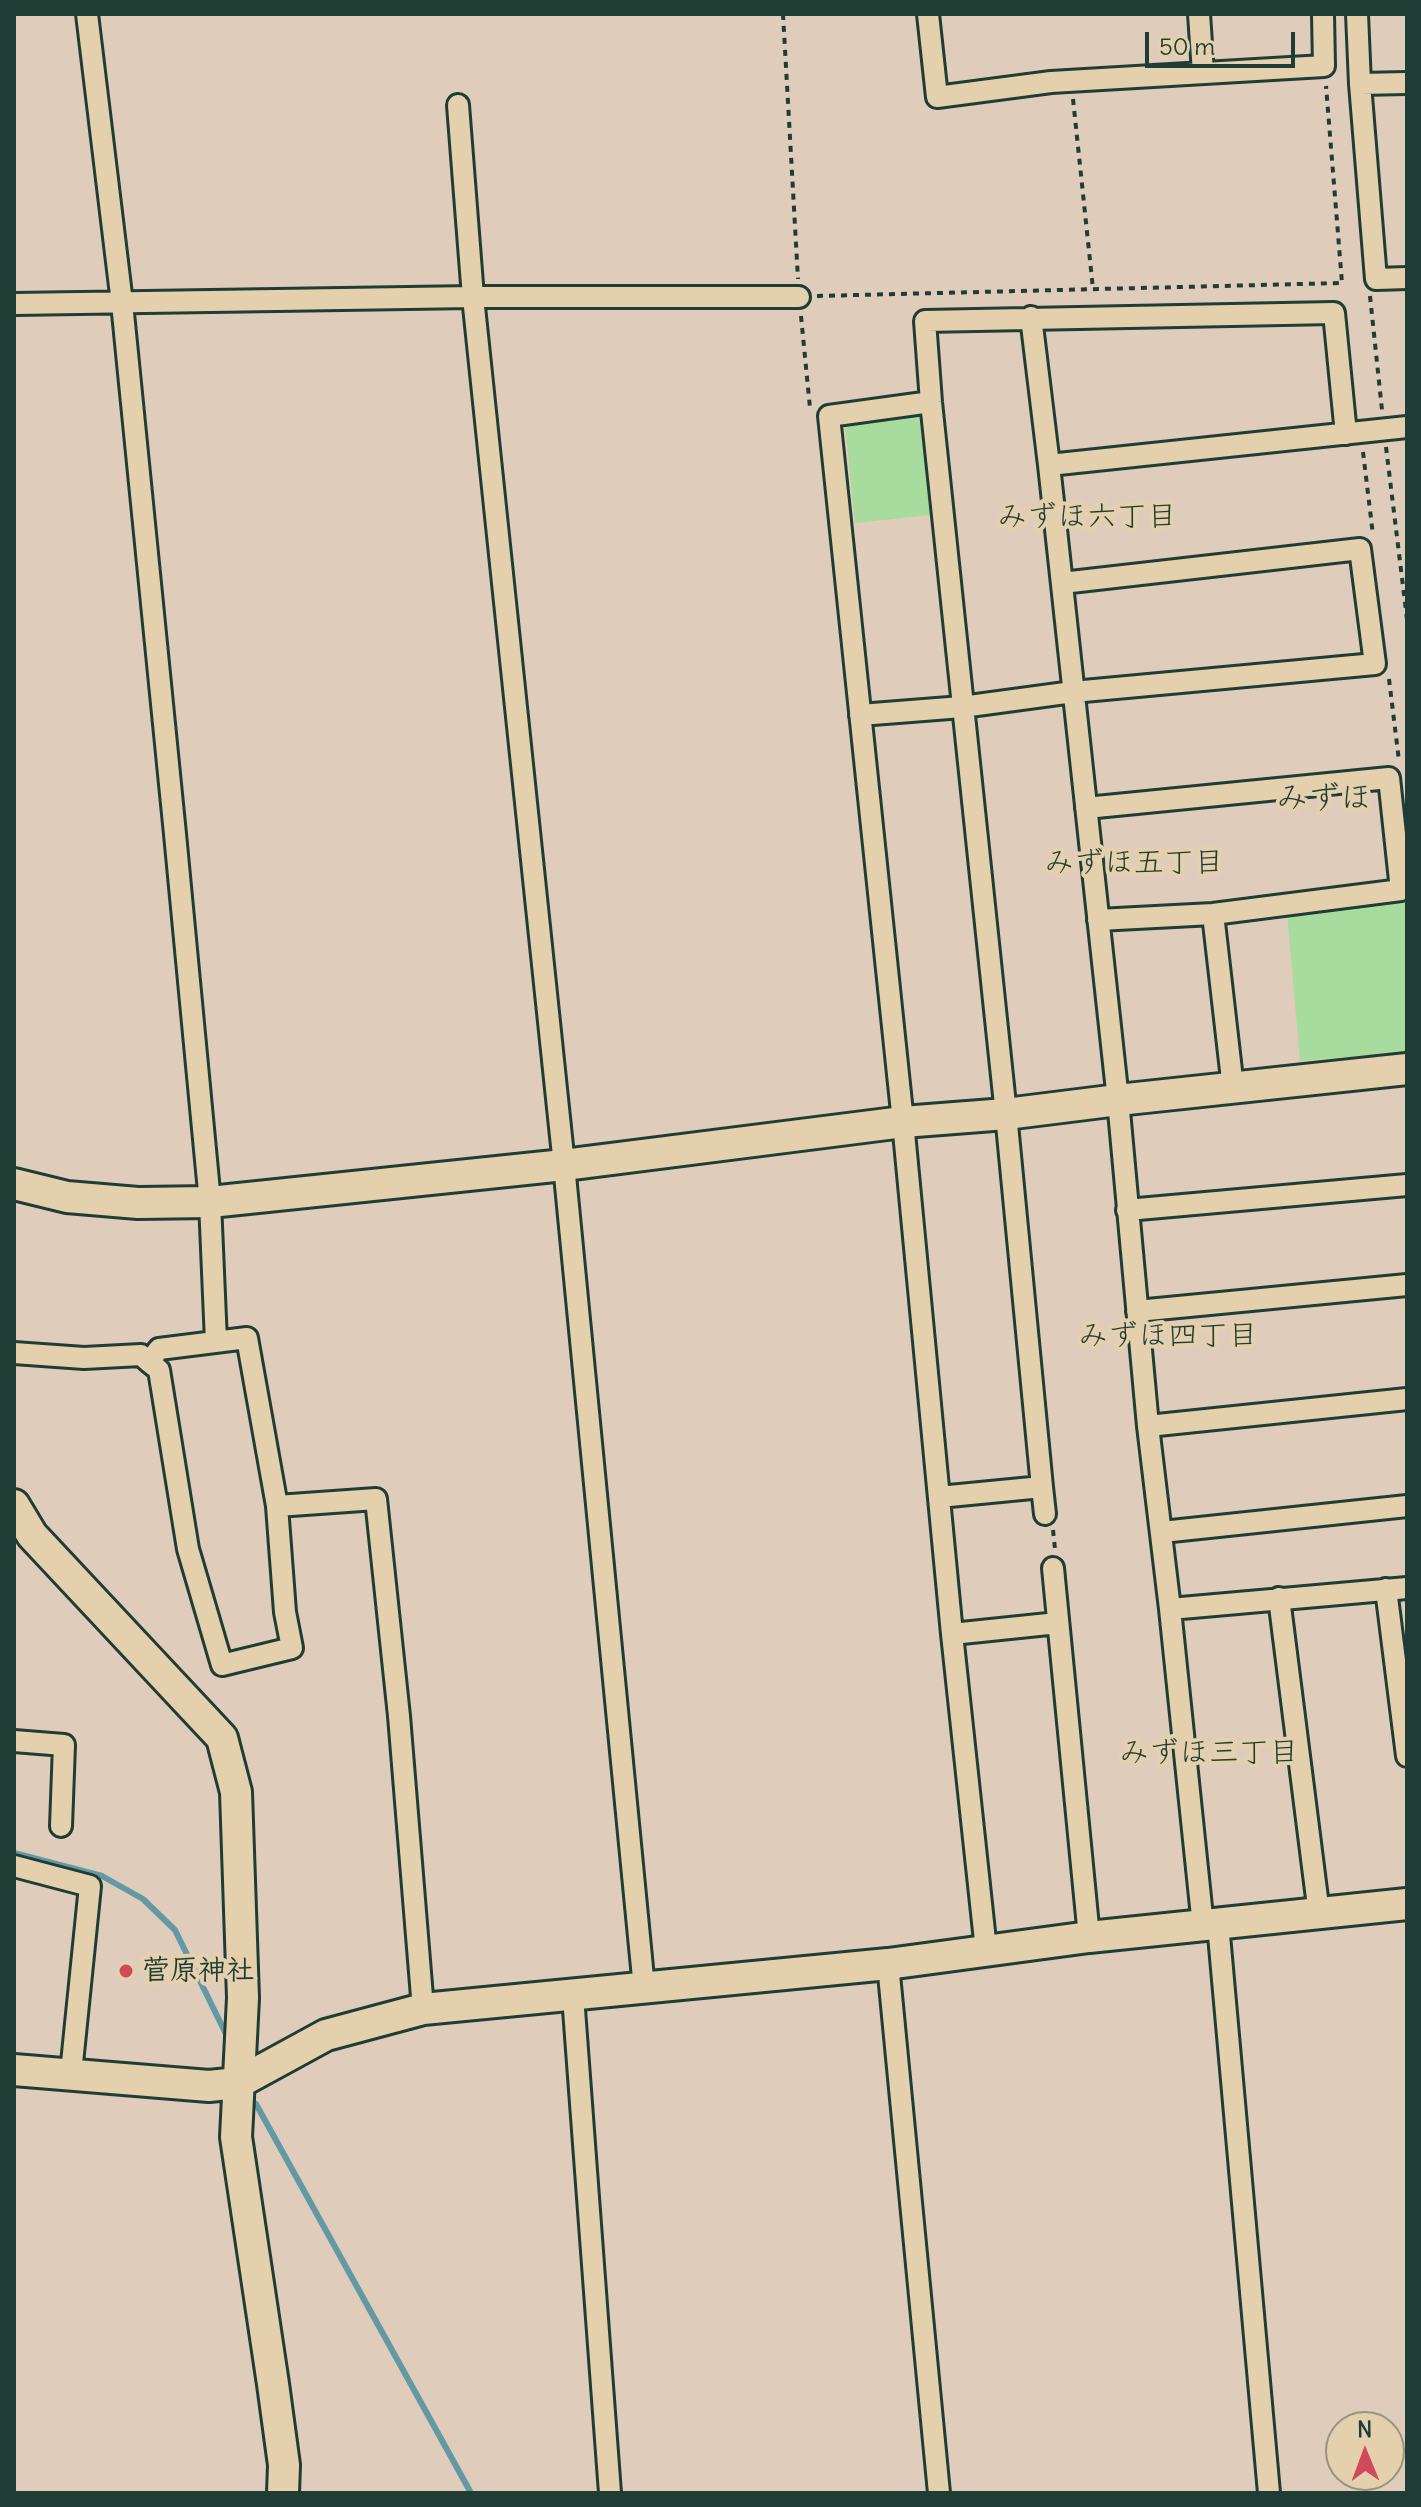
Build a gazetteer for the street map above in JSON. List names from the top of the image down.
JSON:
{
  "districts": [
    "みずほ六丁目",
    "みずほ",
    "みずほ五丁目",
    "みずほ四丁目",
    "みずほ三丁目"
  ],
  "places": ["菅原神社"],
  "scale_bar": "50 m",
  "north": "top"
}
